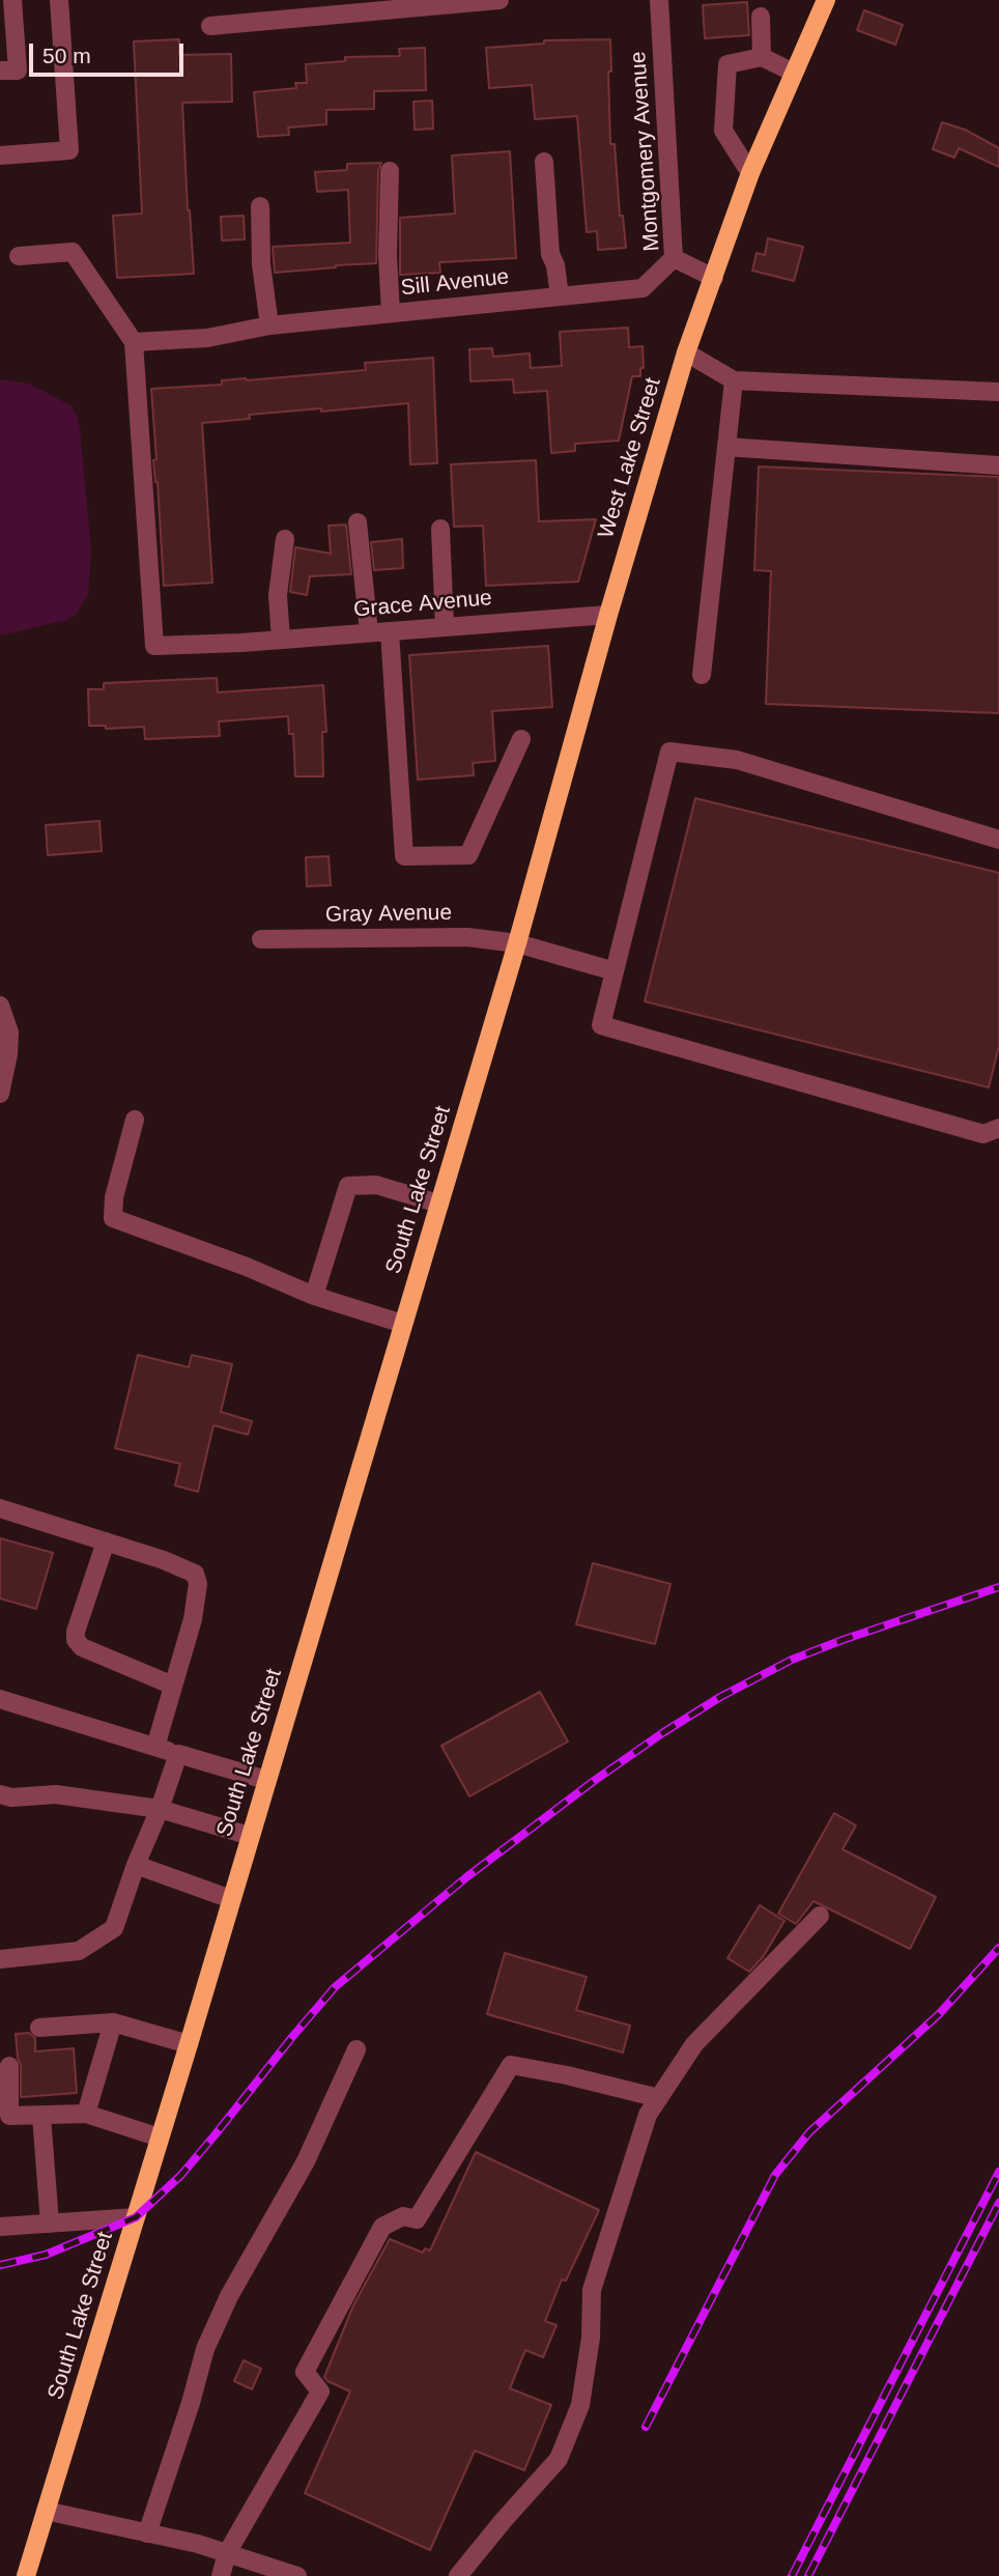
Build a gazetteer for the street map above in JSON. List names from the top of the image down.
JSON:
{
  "streets": {
    "main road": ["West Lake Street", "South Lake Street"],
    "street": [
      "Montgomery Avenue",
      "Sill Avenue",
      "Grace Avenue",
      "Gray Avenue"
    ]
  },
  "crossings": [
    ["Montgomery Avenue", "Sill Avenue"],
    ["Montgomery Avenue", "West Lake Street"],
    ["Sill Avenue", "Grace Avenue"],
    ["West Lake Street", "Grace Avenue"],
    ["West Lake Street", "Gray Avenue"],
    ["West Lake Street", "South Lake Street"],
    ["Gray Avenue", "South Lake Street"]
  ],
  "scale_bar": "50 m"
}
